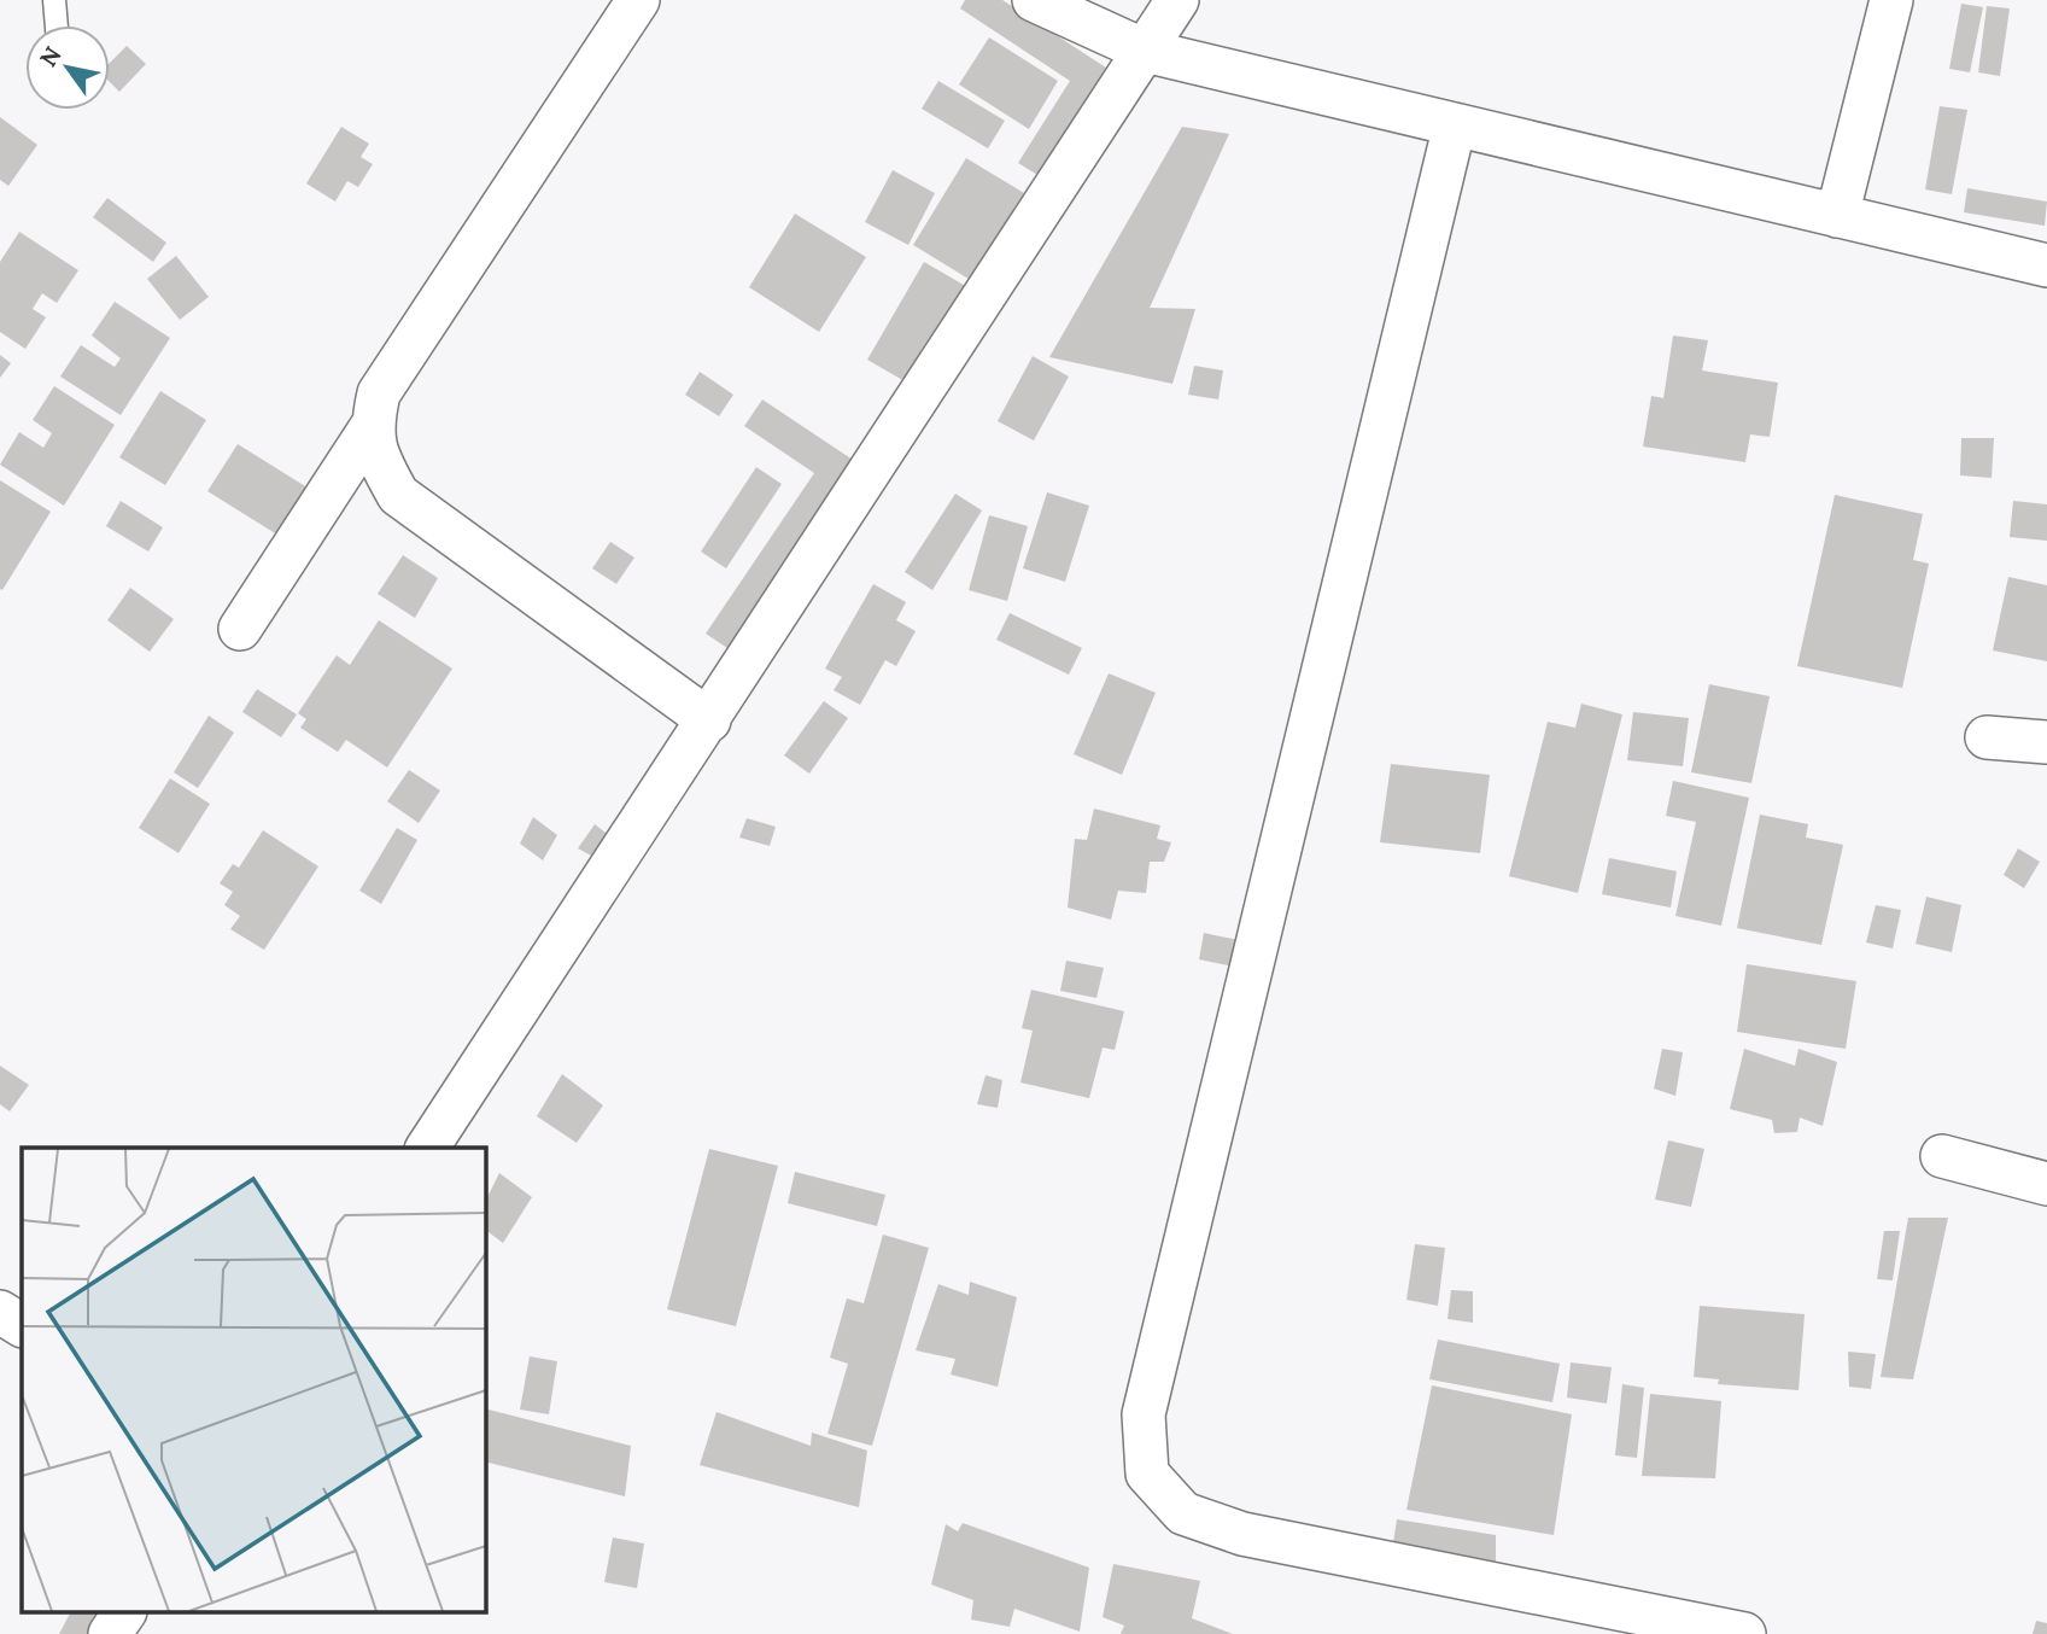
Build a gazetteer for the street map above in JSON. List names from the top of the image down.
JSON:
{
  "north": "top left"
}
